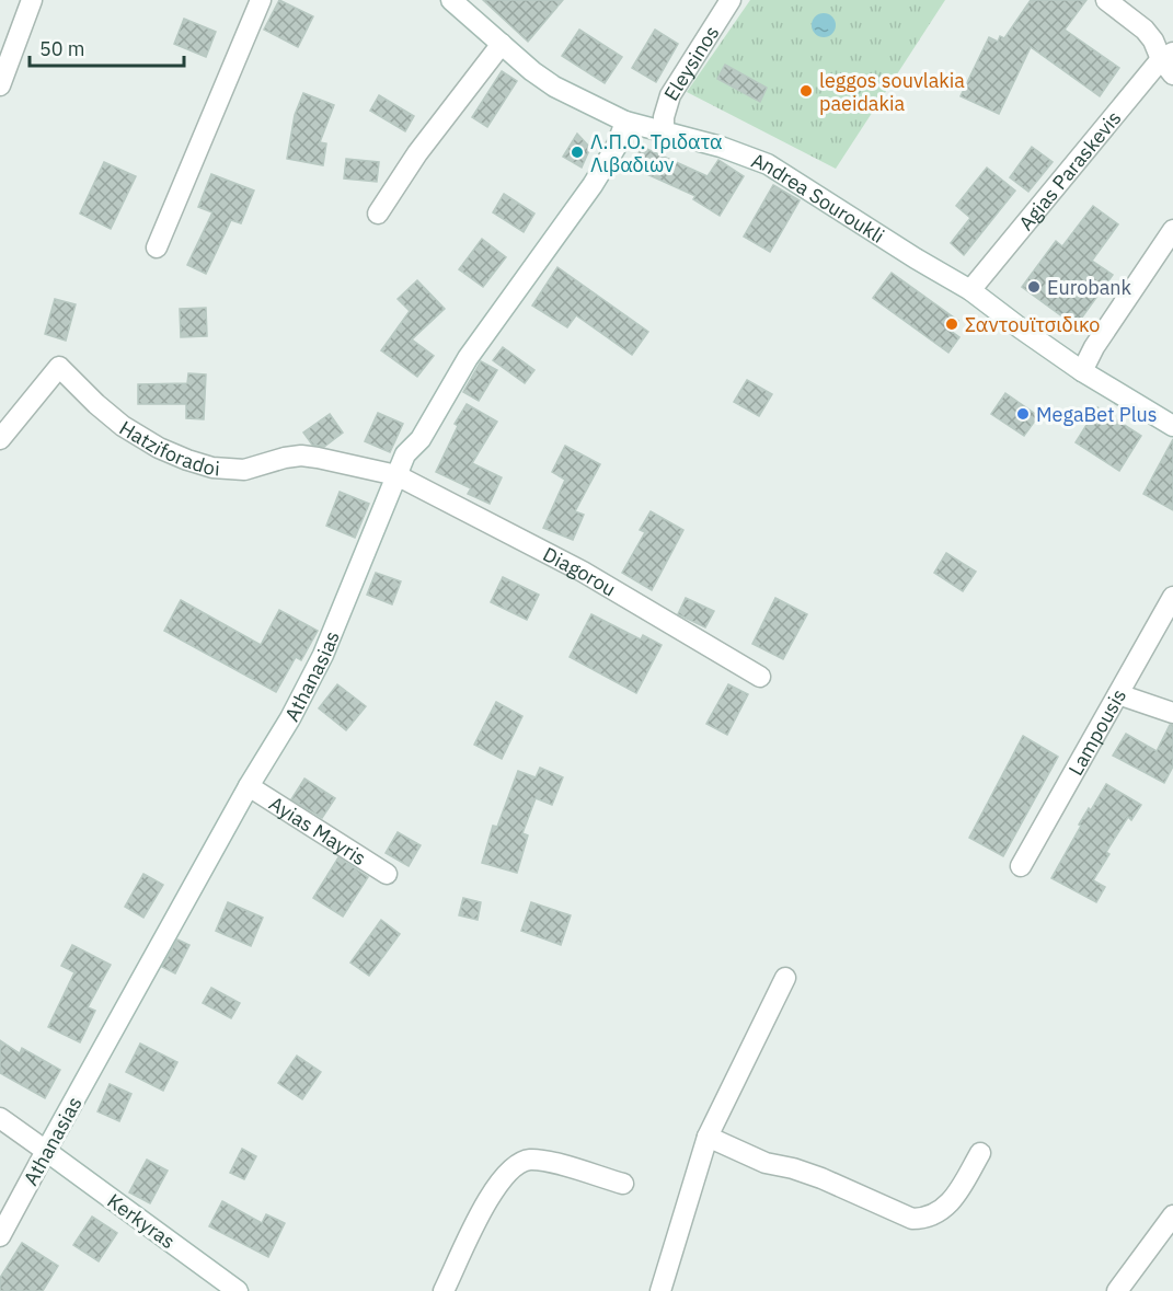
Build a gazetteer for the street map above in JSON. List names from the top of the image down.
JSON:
{
  "streets": {
    "street": [
      "Eleysinos",
      "Agias Paraskevis",
      "Andrea Souroukli",
      "Hatziforadoi",
      "Diagorou",
      "Athanasias",
      "Lampousis",
      "Ayias Mayris",
      "Kerkyras"
    ]
  },
  "crossings": [
    ["Eleysinos", "Andrea Souroukli"],
    ["Agias Paraskevis", "Andrea Souroukli"],
    ["Andrea Souroukli", "Athanasias"],
    ["Hatziforadoi", "Diagorou"],
    ["Hatziforadoi", "Athanasias"],
    ["Diagorou", "Athanasias"],
    ["Athanasias", "Ayias Mayris"],
    ["Athanasias", "Kerkyras"]
  ],
  "places": [
    "leggos souvlakia paeidakia",
    "Λ.Π.Ο. Τριδατα Λιβαδιων",
    "Eurobank",
    "Σαντουϊτσιδικο",
    "MegaBet Plus"
  ],
  "scale_bar": "50 m"
}
